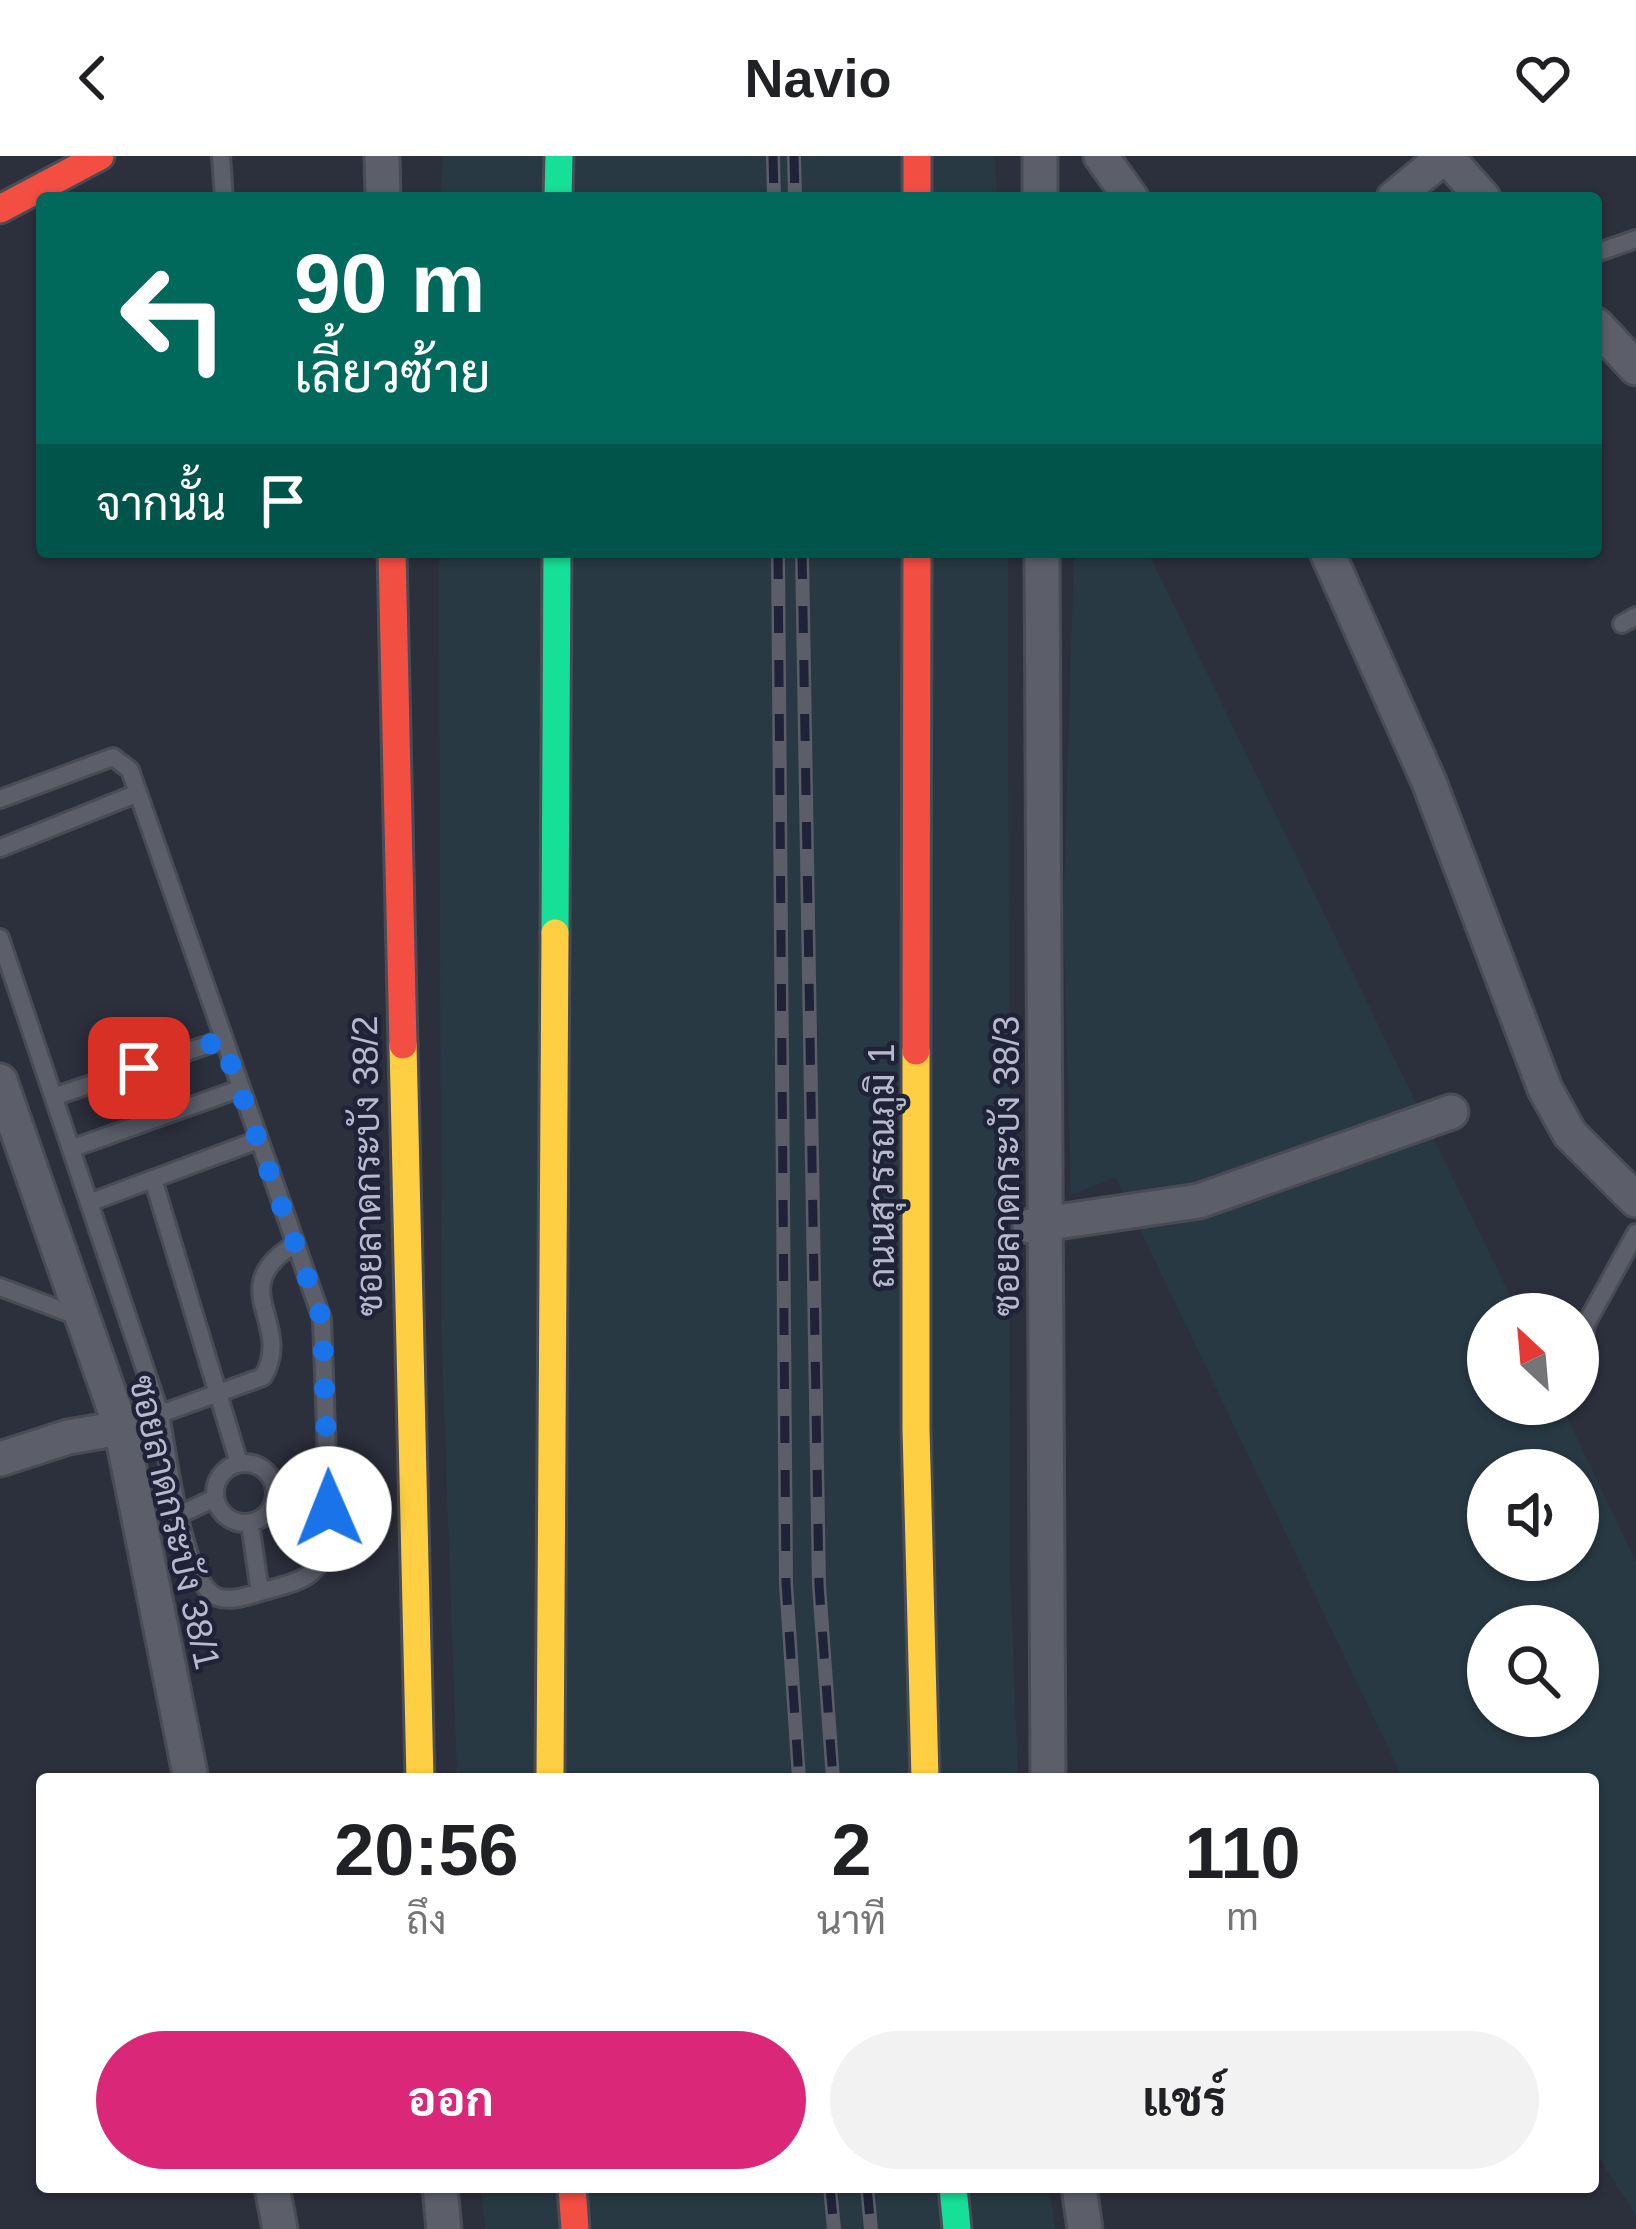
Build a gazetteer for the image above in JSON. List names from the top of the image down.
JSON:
{
  "streets": {
    "main road": ["ซอยลาดกระบัง 38/2", "ถนนสุวรรณภูมิ 1"],
    "street": ["ซอยลาดกระบัง 38/3", "ซอยลาดกระบัง 38/1"]
  },
  "north": "top left",
  "page": {
    "header": "Navio",
    "turn": ["90 m", "เลี้ยวซ้าย"],
    "then": "จากนั้น",
    "eta": [
      "20:56",
      "ถึง",
      "2",
      "นาที",
      "110",
      "m"
    ],
    "buttons": ["ออก", "แชร์"]
  }
}
